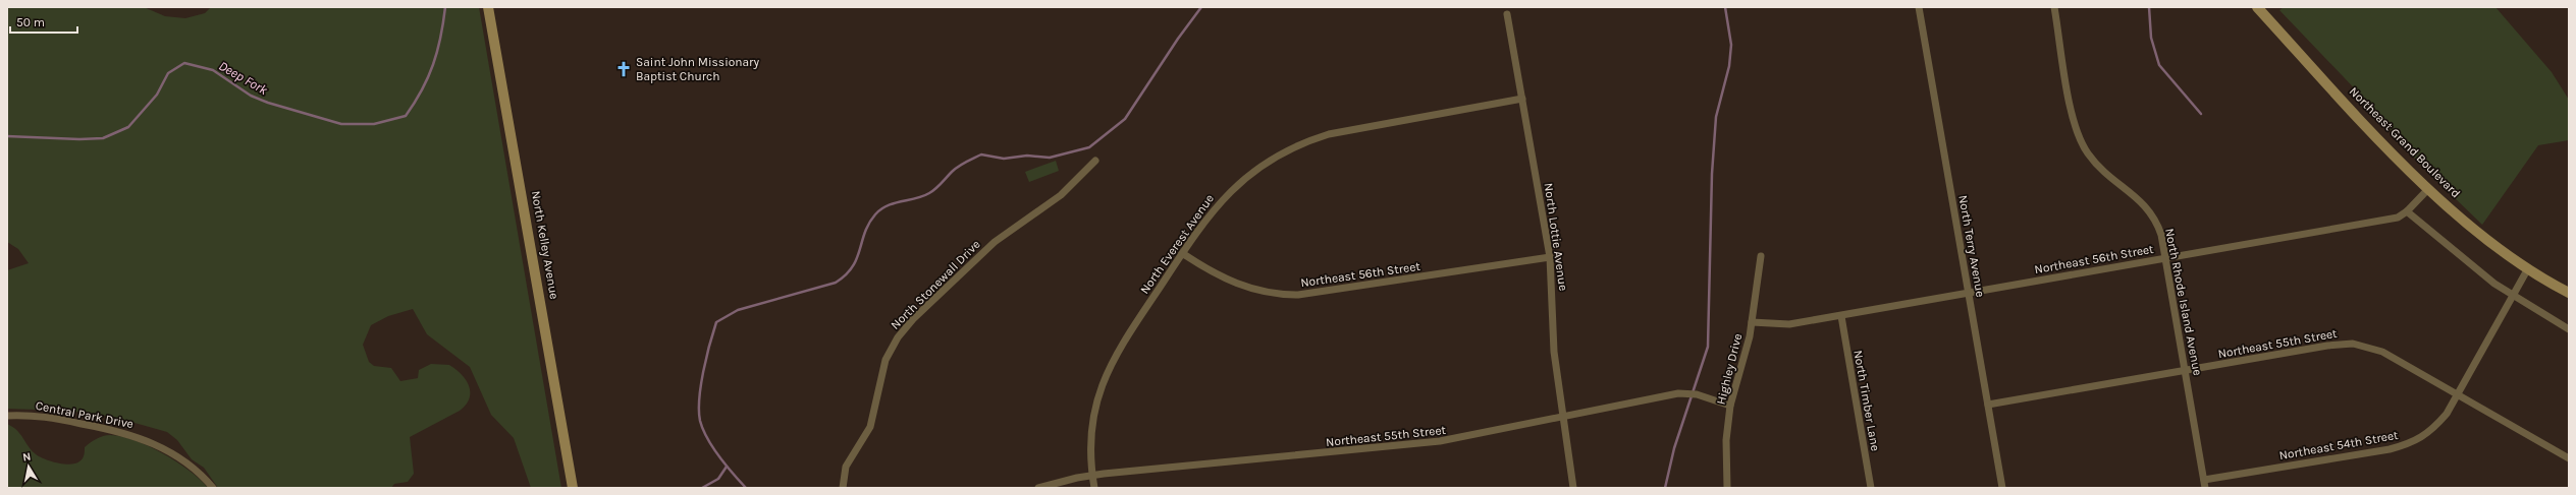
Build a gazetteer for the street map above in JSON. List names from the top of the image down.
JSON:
{
  "streets": {
    "street": [
      "Northeast Grand Boulevard",
      "North Lottie Avenue",
      "North Everest Avenue",
      "North Kelley Avenue",
      "North Terry Avenue",
      "Northeast 56th Street",
      "North Stonewall Drive",
      "North Rhode Island Avenue",
      "Northeast 55th Street",
      "Highley Drive",
      "North Timber Lane",
      "Central Park Drive",
      "Northeast 54th Street"
    ]
  },
  "crossings": [
    ["Northeast Grand Boulevard", "Northeast 56th Street"],
    ["Northeast Grand Boulevard", "Northeast 54th Street"],
    ["North Lottie Avenue", "North Everest Avenue"],
    ["North Lottie Avenue", "Northeast 56th Street"],
    ["North Lottie Avenue", "Northeast 55th Street"],
    ["North Everest Avenue", "Northeast 56th Street"],
    ["North Everest Avenue", "Northeast 55th Street"],
    ["North Terry Avenue", "Northeast 56th Street"],
    ["North Terry Avenue", "Northeast 55th Street"],
    ["Northeast 56th Street", "North Rhode Island Avenue"],
    ["Northeast 56th Street", "Highley Drive"],
    ["Northeast 56th Street", "North Timber Lane"],
    ["North Rhode Island Avenue", "Northeast 55th Street"],
    ["North Rhode Island Avenue", "Northeast 54th Street"],
    ["Northeast 55th Street", "Highley Drive"],
    ["Northeast 55th Street", "Northeast 54th Street"]
  ],
  "water": ["Deep Fork"],
  "places": {
    "church": ["Saint John Missionary Baptist Church"]
  },
  "scale_bar": "50 m",
  "north": "top"
}
